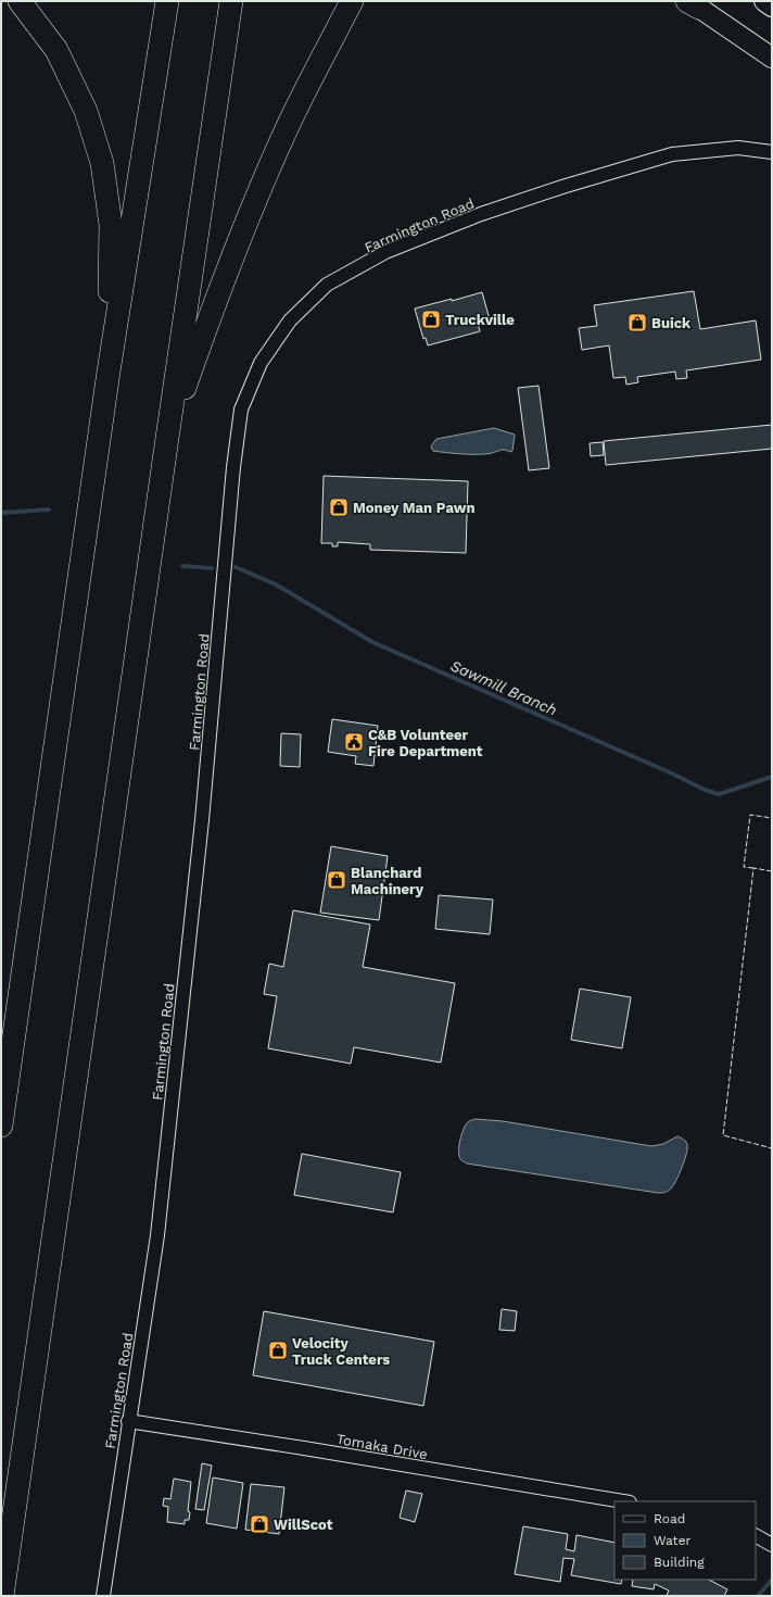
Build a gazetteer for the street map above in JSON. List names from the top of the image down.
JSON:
{
  "streets": {
    "street": ["Farmington Road", "Tomaka Drive"]
  },
  "crossings": [
    ["Farmington Road", "Tomaka Drive"]
  ],
  "water": ["Sawmill Branch"],
  "places": {
    "shop": [
      "Truckville",
      "Buick",
      "Money Man Pawn",
      "Blanchard Machinery",
      "Velocity Truck Centers",
      "WillScot"
    ],
    "public building": ["C&B Volunteer Fire Department"]
  },
  "legend": ["Road", "Water", "Building"]
}
